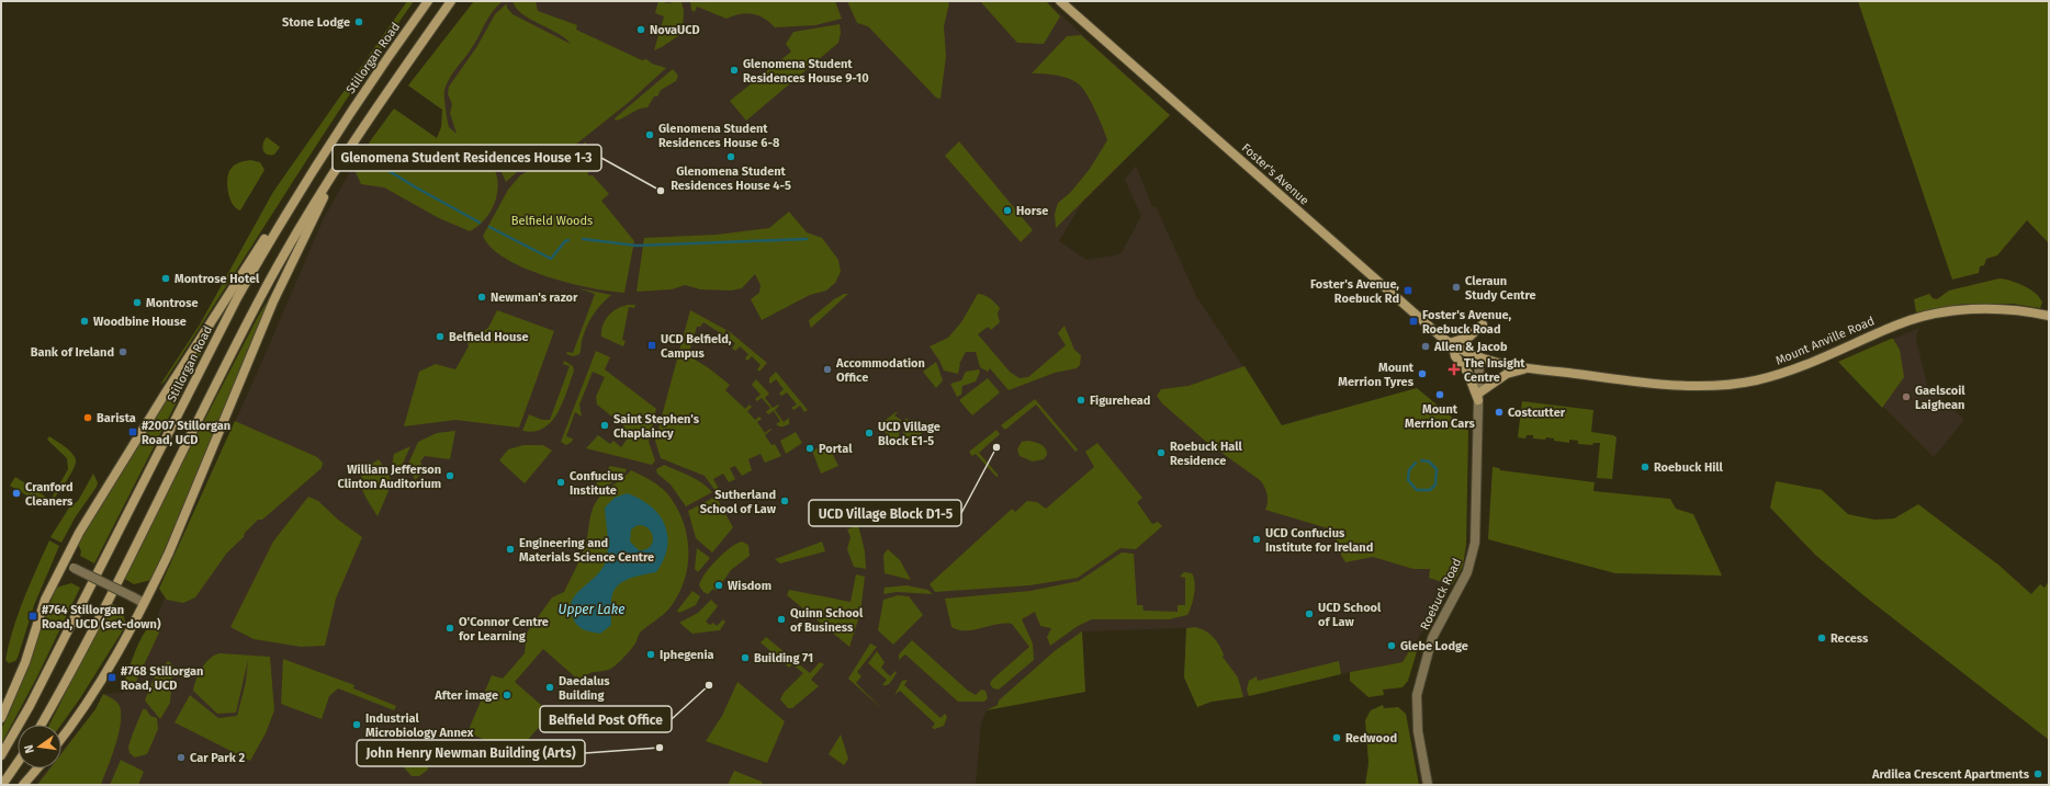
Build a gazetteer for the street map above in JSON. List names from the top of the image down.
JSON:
{
  "streets": {
    "main road": ["Stillorgan Road", "Foster's Avenue", "Mount Anville Road"],
    "street": ["Roebuck Road"]
  },
  "crossings": [
    ["Foster's Avenue", "Mount Anville Road"],
    ["Foster's Avenue", "Roebuck Road"],
    ["Mount Anville Road", "Roebuck Road"]
  ],
  "water": ["Upper Lake"],
  "parks": ["Belfield Woods"],
  "places": {
    "other": [
      "Stone Lodge",
      "NovaUCD",
      "Glenomena Student Residences House 9-10",
      "Glenomena Student Residences House 6-8",
      "Glenomena Student Residences House 4-5",
      "Glenomena Student Residences House 1-3",
      "Horse",
      "Montrose Hotel",
      "Cleraun Study Centre",
      "Newman's razor",
      "Montrose",
      "Woodbine House",
      "Belfield House",
      "Allen & Jacob",
      "Bank of Ireland",
      "Accommodation Office",
      "Mount Merrion Tyres",
      "Mount Merrion Cars",
      "Gaelscoil Laighean",
      "Figurehead",
      "Costcutter",
      "Barista",
      "Saint Stephen's Chaplaincy",
      "UCD Village Block E1-5",
      "UCD Village Block D1-5",
      "Portal",
      "Roebuck Hall Residence",
      "Roebuck Hill",
      "William Jefferson Clinton Auditorium",
      "Confucius Institute",
      "Cranford Cleaners",
      "Sutherland School of Law",
      "UCD Confucius Institute for Ireland",
      "Engineering and Materials Science Centre",
      "Wisdom",
      "UCD School of Law",
      "Quinn School of Business",
      "O'Connor Centre for Learning",
      "Recess",
      "Glebe Lodge",
      "Iphegenia",
      "Building 71",
      "Belfield Post Office",
      "Daedalus Building",
      "After image",
      "Industrial Microbiology Annex",
      "Redwood",
      "John Henry Newman Building (Arts)",
      "Car Park 2",
      "Ardilea Crescent Apartments"
    ],
    "transit": [
      "Foster's Avenue, Roebuck Rd",
      "Foster's Avenue, Roebuck Road",
      "UCD Belfield, Campus",
      "#2007 Stillorgan Road, UCD",
      "#764 Stillorgan Road, UCD (set-down)",
      "#768 Stillorgan Road, UCD"
    ],
    "health": ["The Insight Centre"]
  },
  "north": "left"
}
